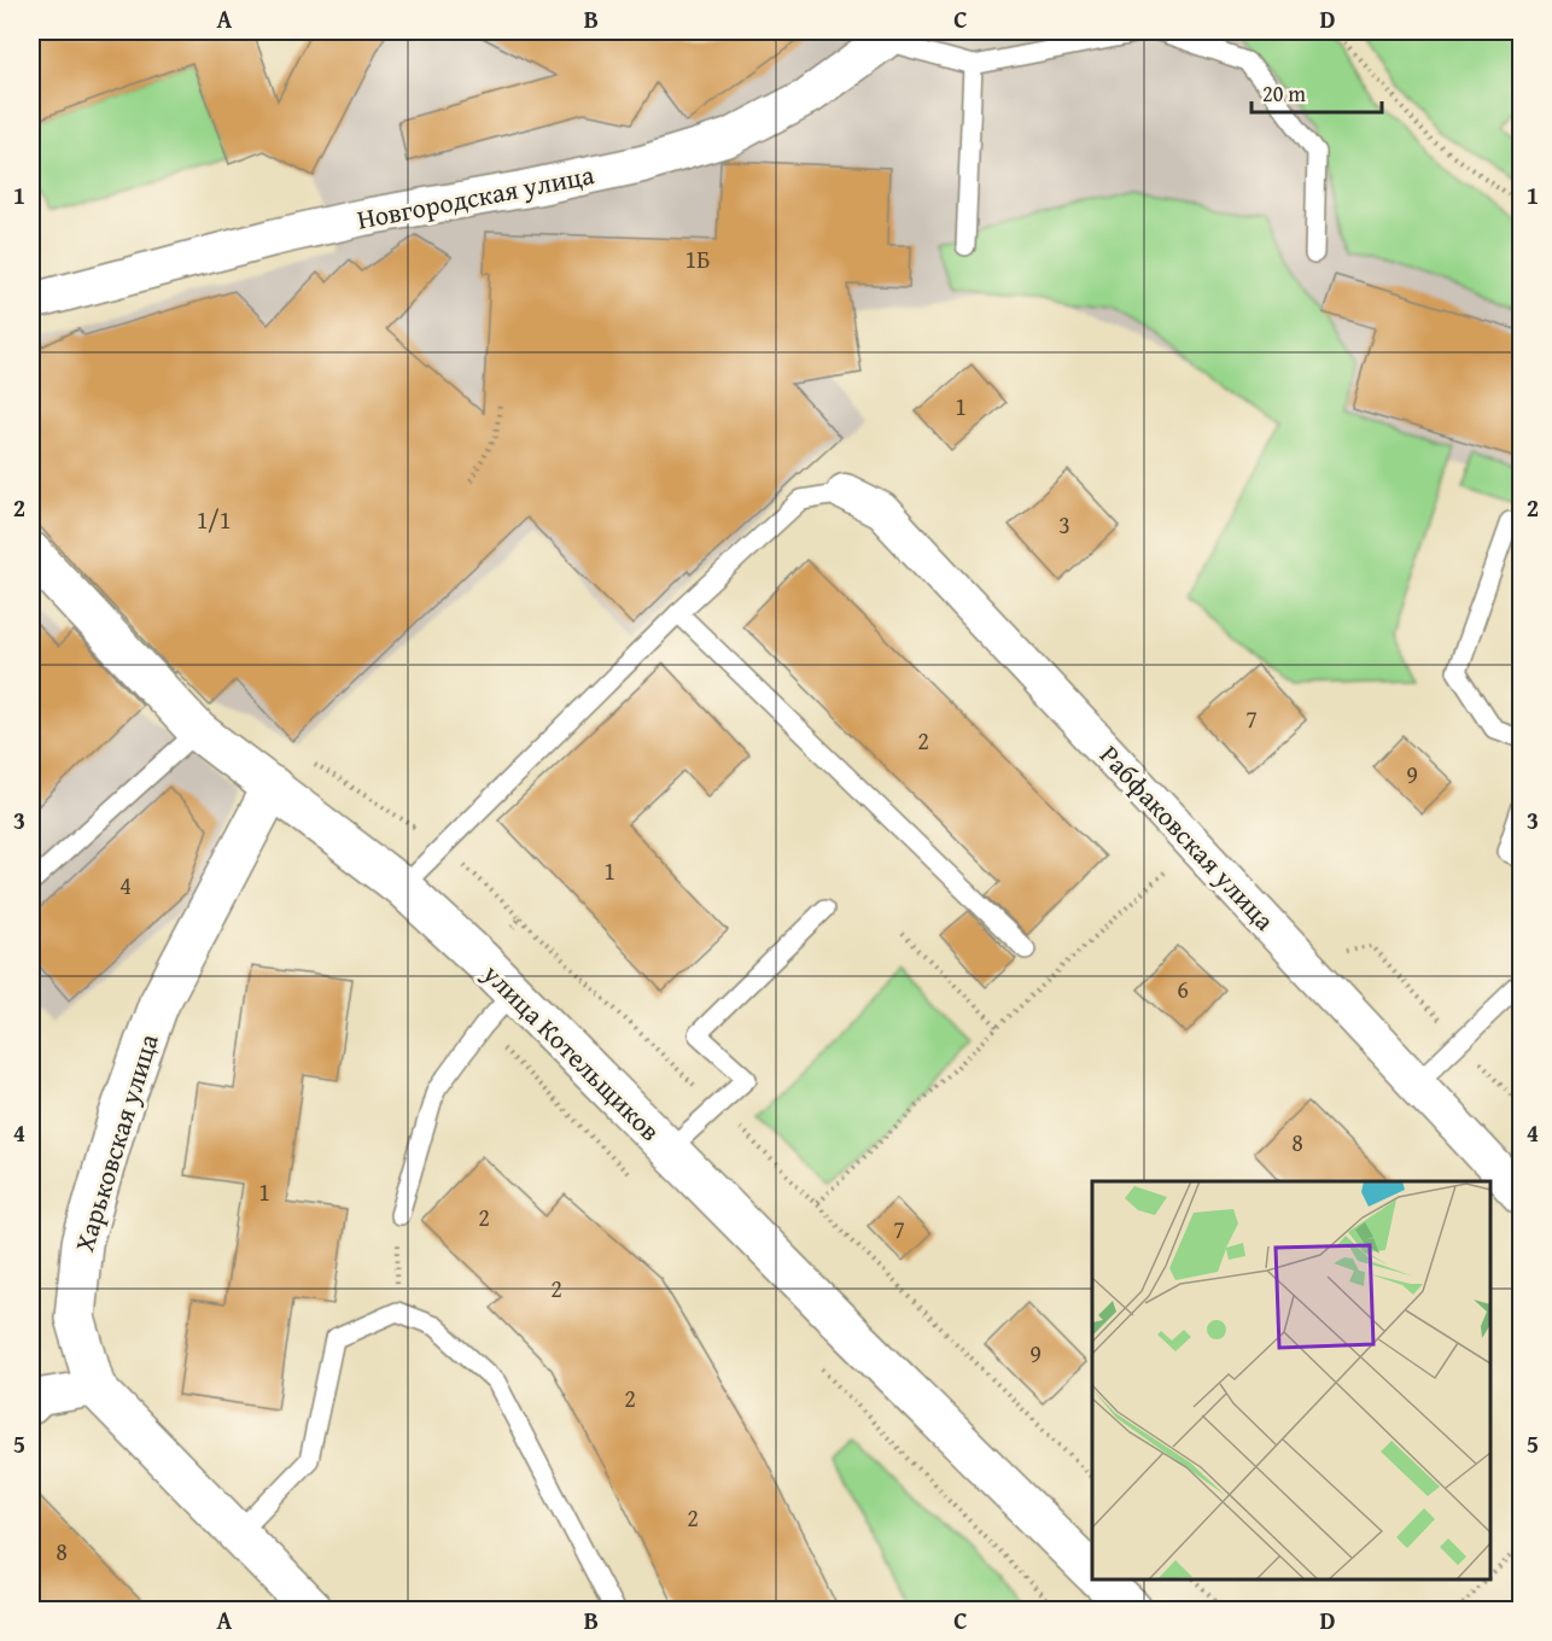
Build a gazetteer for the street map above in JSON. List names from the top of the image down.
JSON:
{
  "streets": {
    "street": [
      "Новгородская улица",
      "Рабфаковская улица",
      "улица Котельщиков",
      "Харьковская улица"
    ]
  },
  "crossings": [
    ["улица Котельщиков", "Харьковская улица"]
  ],
  "house_numbers": [
    "1Б",
    "1",
    "1/1",
    "3",
    "7",
    "2",
    "9",
    "1",
    "4",
    "6",
    "8",
    "1",
    "2",
    "7",
    "2",
    "9",
    "2",
    "2",
    "8"
  ],
  "scale_bar": "20 m",
  "grid": {
    "columns": [
      "A",
      "B",
      "C",
      "D"
    ],
    "rows": [
      "1",
      "2",
      "3",
      "4",
      "5"
    ]
  }
}
